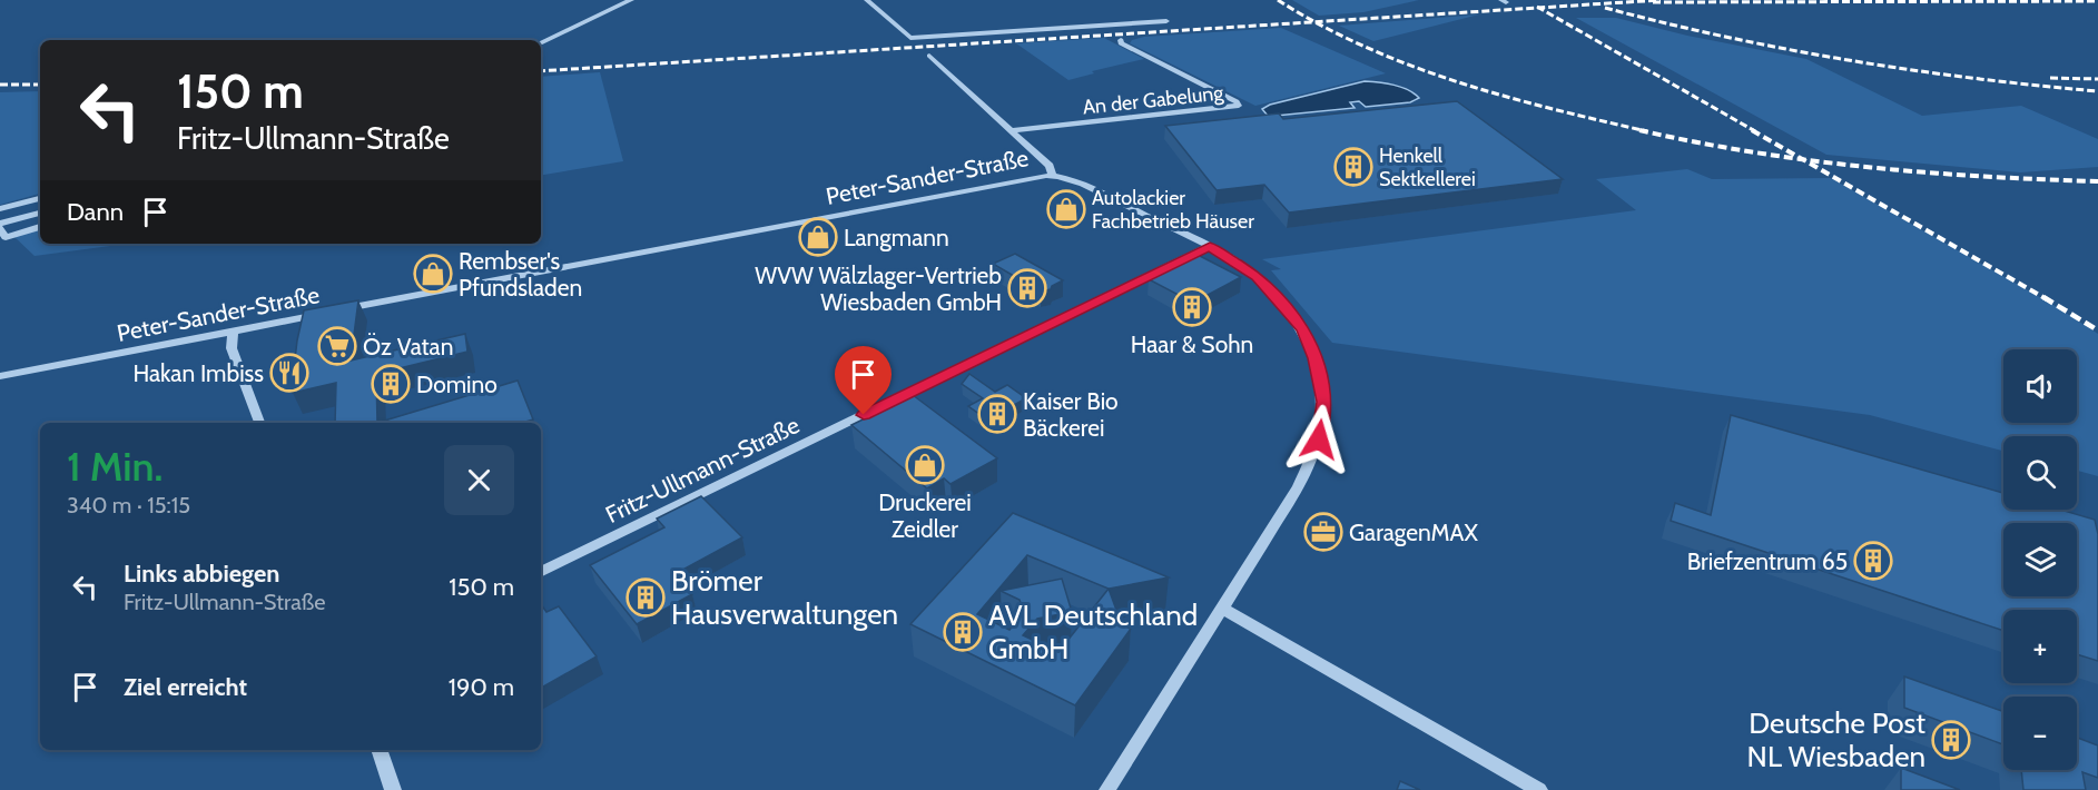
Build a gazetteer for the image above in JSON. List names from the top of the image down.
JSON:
{
  "streets": {
    "street": ["An der Gabelung", "Peter-Sander-Straße", "Fritz-Ullmann-Straße"]
  },
  "crossings": [
    ["Peter-Sander-Straße", "Fritz-Ullmann-Straße"]
  ],
  "places": {
    "building": [
      "Henkell Sektkellerei",
      "WVW Wälzlager-Vertrieb Wiesbaden GmbH",
      "Haar & Sohn",
      "Domino",
      "Kaiser Bio Bäckerei",
      "Briefzentrum 65",
      "Brömer Hausverwaltungen",
      "AVL Deutschland GmbH",
      "Deutsche Post NL Wiesbaden"
    ],
    "shop": [
      "Autolackier Fachbetrieb Häuser",
      "Langmann",
      "Rembser's Pfundsladen",
      "Druckerei Zeidler"
    ],
    "supermarket": ["Öz Vatan"],
    "restaurant": ["Hakan Imbiss"],
    "office": ["GaragenMAX"]
  },
  "page": {
    "turn": ["150 m", "Fritz-Ullmann-Straße"],
    "then": "Dann",
    "map_buttons": ["+", "−"],
    "heading": ["1 Min.", "340 m · 15:15"],
    "list": [
      {
        "name": "Links abbiegen",
        "note": "Fritz-Ullmann-Straße",
        "value": "150 m"
      },
      {
        "name": "Ziel erreicht",
        "value": "190 m"
      }
    ]
  }
}
